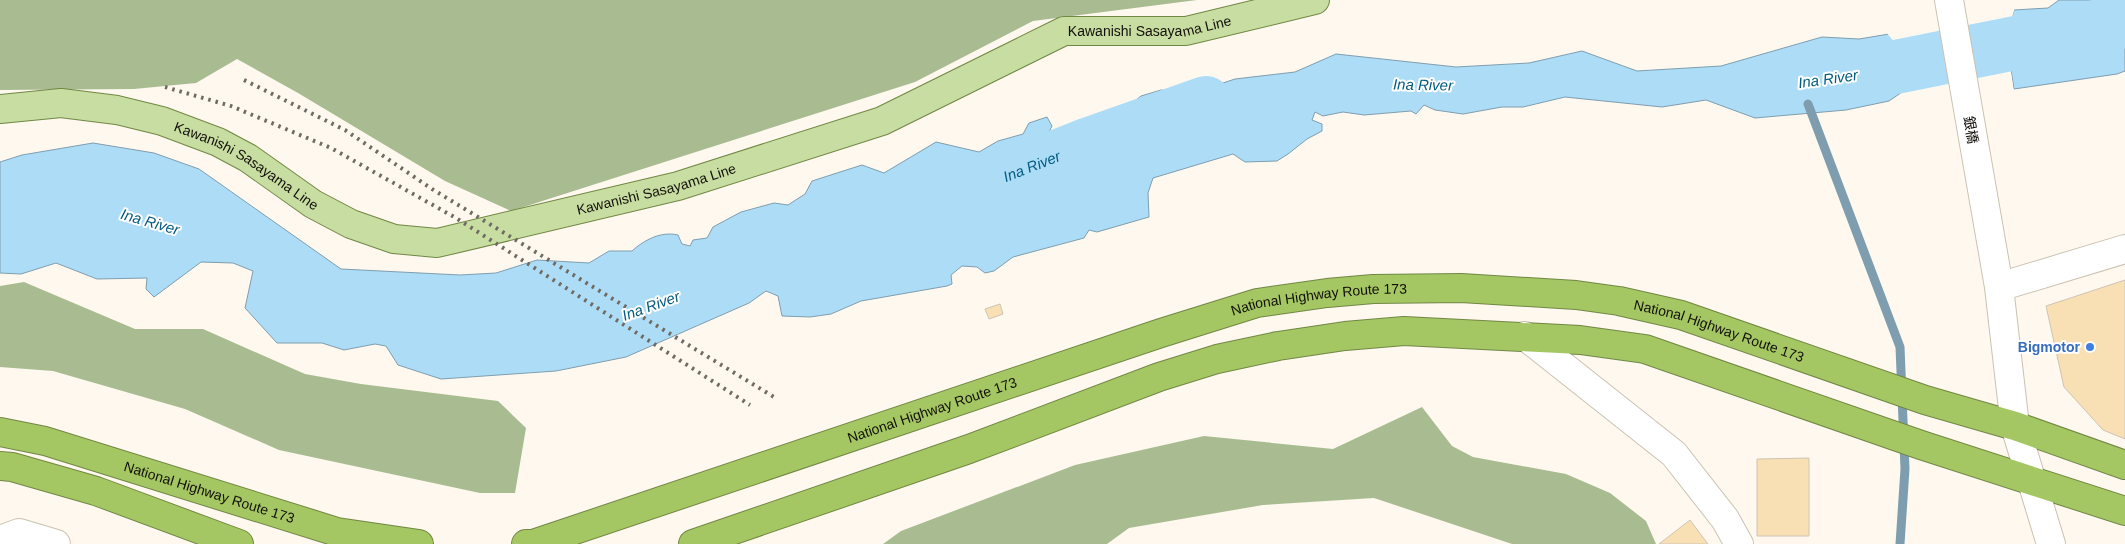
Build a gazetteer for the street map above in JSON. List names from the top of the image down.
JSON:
{
  "streets": {
    "highway": ["National Highway Route 173"],
    "main road": ["Kawanishi Sasayama Line"],
    "street": ["銀橋"]
  },
  "crossings": [
    ["銀橋", "National Highway Route 173"]
  ],
  "water": ["Ina River"],
  "places": ["Bigmotor"]
}
